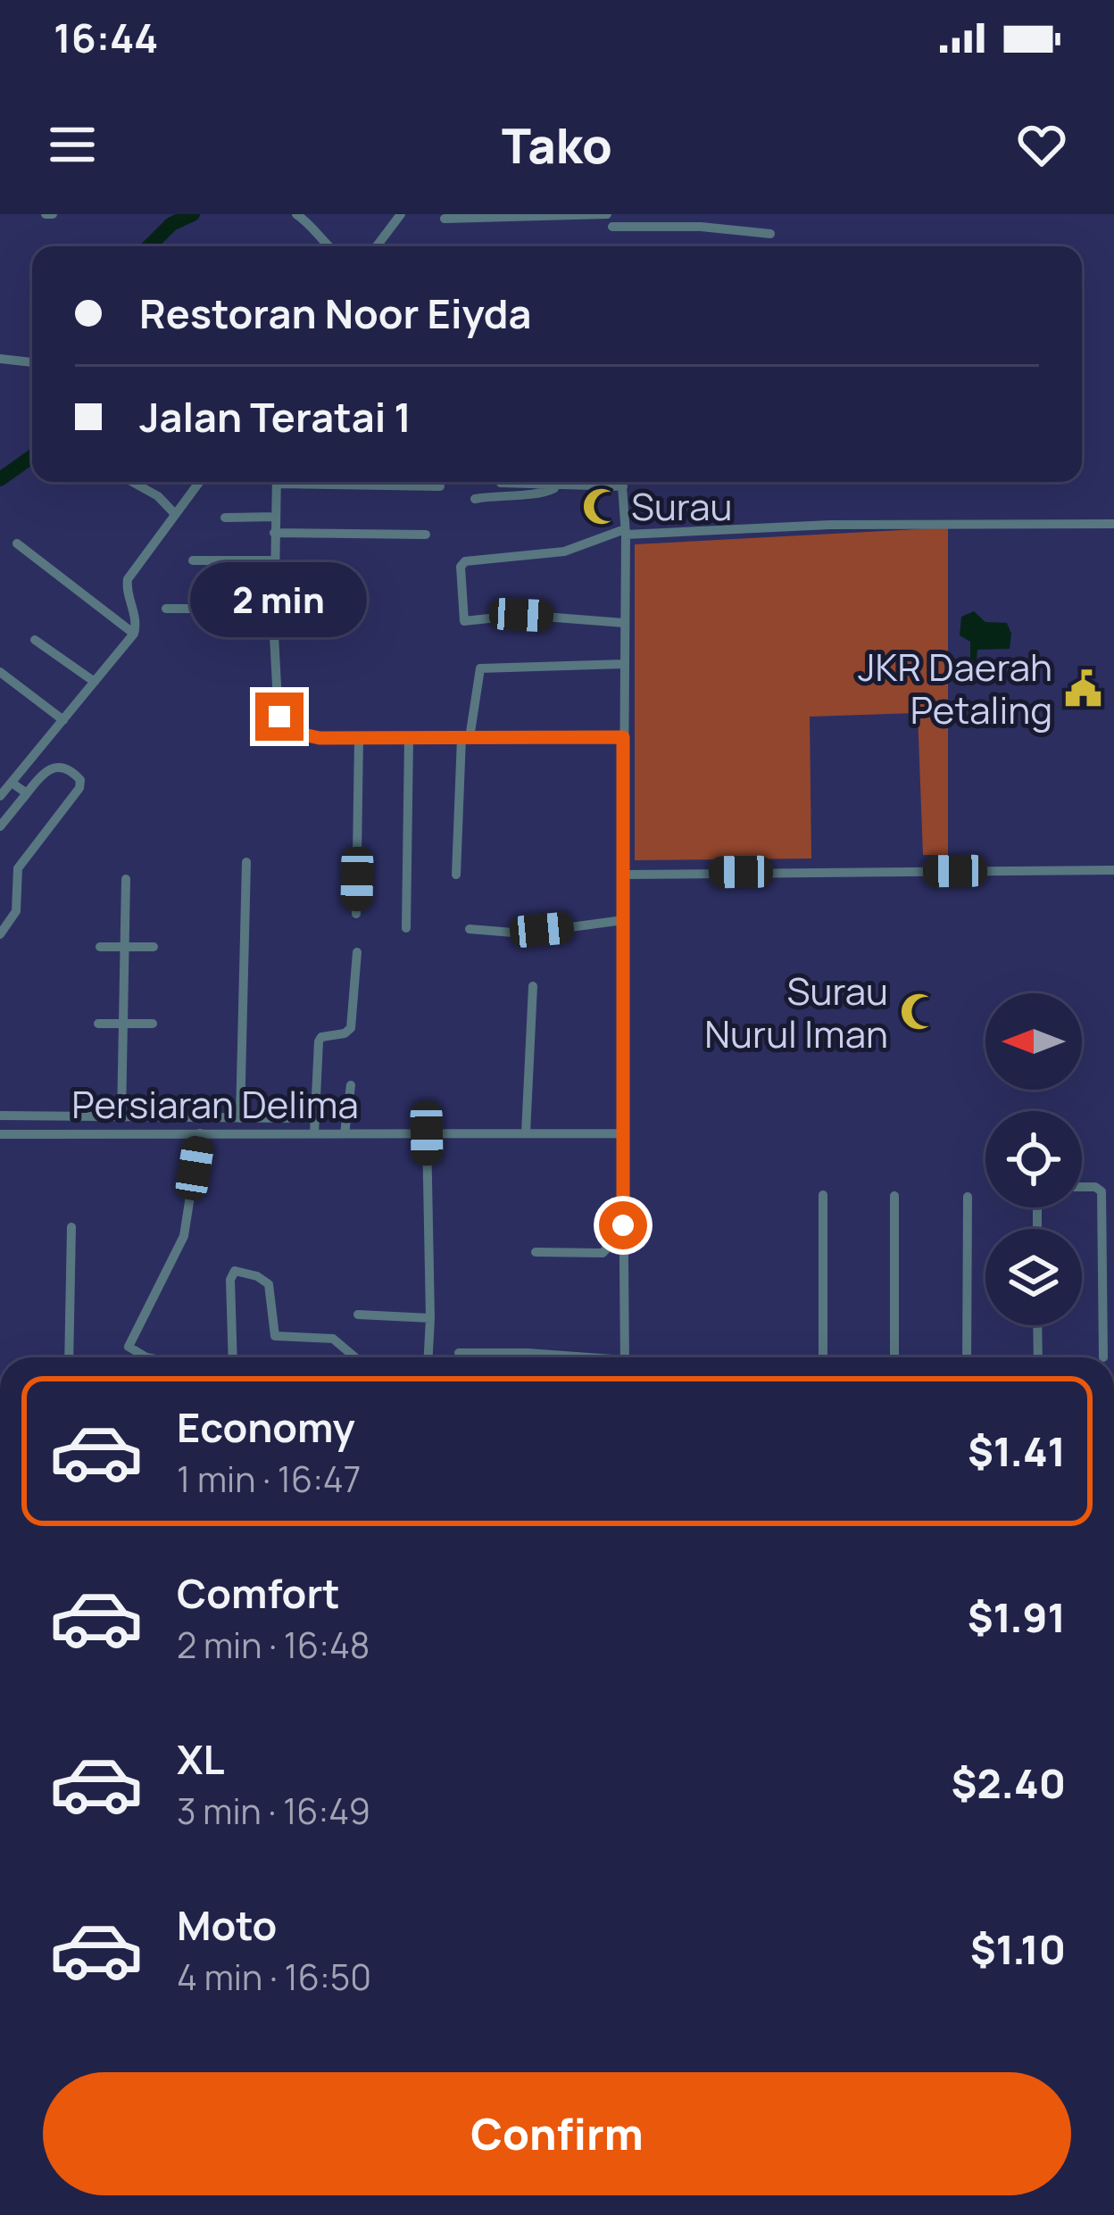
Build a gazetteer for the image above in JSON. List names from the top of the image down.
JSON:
{
  "streets": {
    "street": ["Persiaran Delima"]
  },
  "places": {
    "mosque": ["Surau", "Surau Nurul Iman"],
    "public building": ["JKR Daerah Petaling"]
  },
  "north": "left",
  "page": {
    "status": "16:44",
    "header": "Tako",
    "banner": ["Restoran Noor Eiyda", "Jalan Teratai 1"],
    "bubble": "2 min",
    "list": [
      {
        "name": "Economy",
        "note": "1 min · 16:47",
        "value": "$1.41"
      },
      {
        "name": "Comfort",
        "note": "2 min · 16:48",
        "value": "$1.91"
      },
      {
        "name": "XL",
        "note": "3 min · 16:49",
        "value": "$2.40"
      },
      {
        "name": "Moto",
        "note": "4 min · 16:50",
        "value": "$1.10"
      }
    ],
    "buttons": "Confirm"
  }
}
